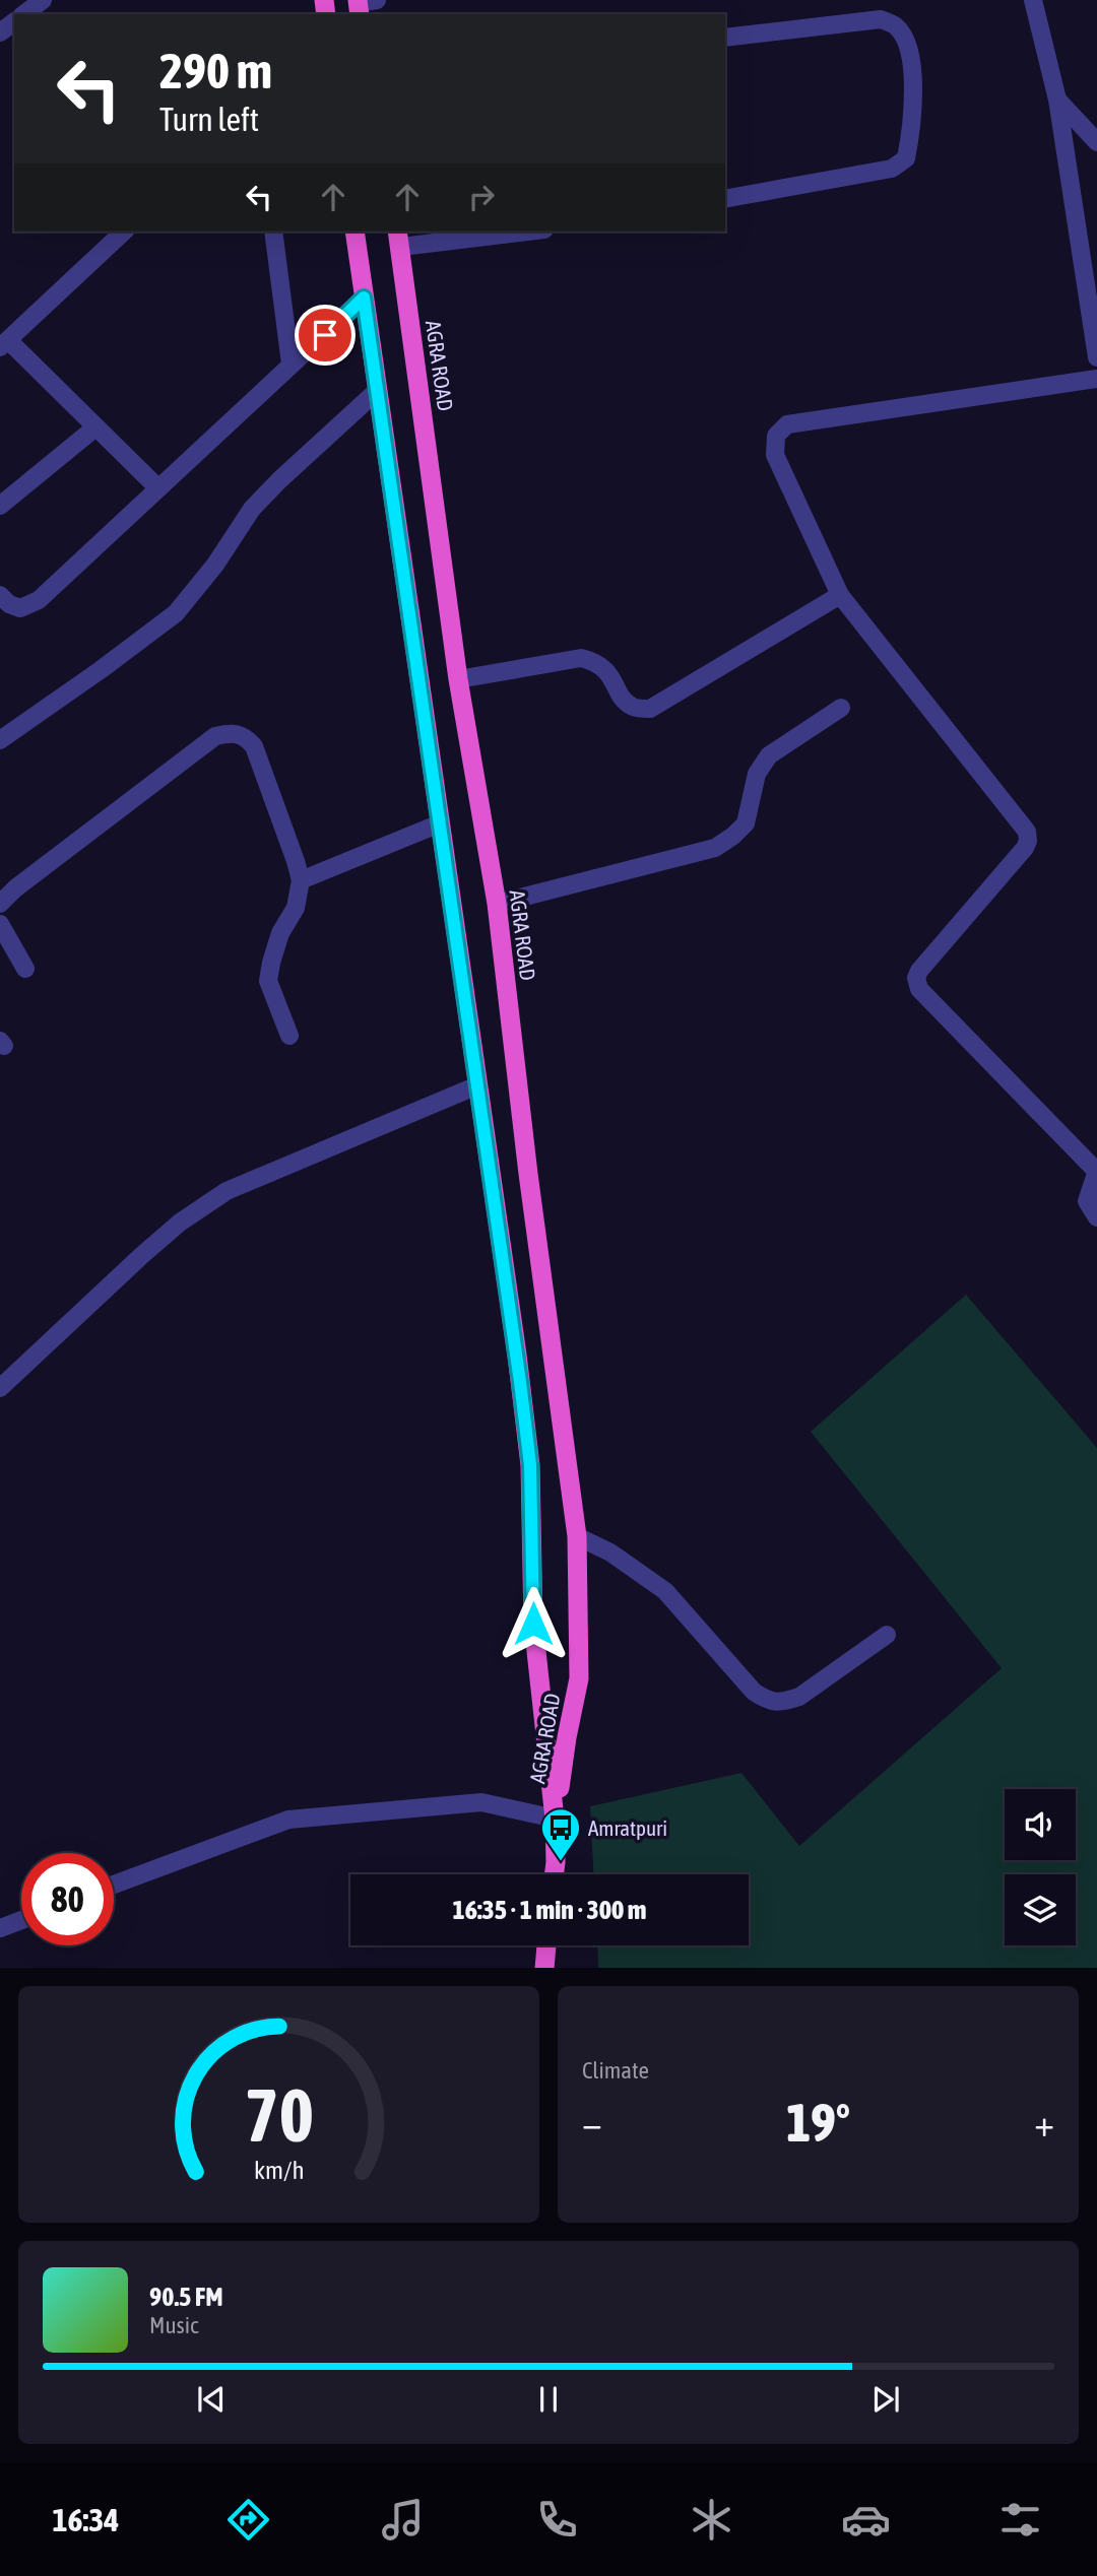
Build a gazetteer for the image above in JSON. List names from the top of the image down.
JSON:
{
  "streets": {
    "highway": ["AGRA ROAD"]
  },
  "places": {
    "bus stop": ["Amratpuri"]
  },
  "page": {
    "turn": ["290 m", "Turn left"],
    "limit": "80",
    "trip": "16:35 · 1 min · 300 m",
    "tile": "Climate",
    "heat": ["−", "19°", "+"],
    "song": ["90.5 FM", "Music"],
    "tabs": "16:34",
    "gauge": ["70", "km/h"]
  }
}
